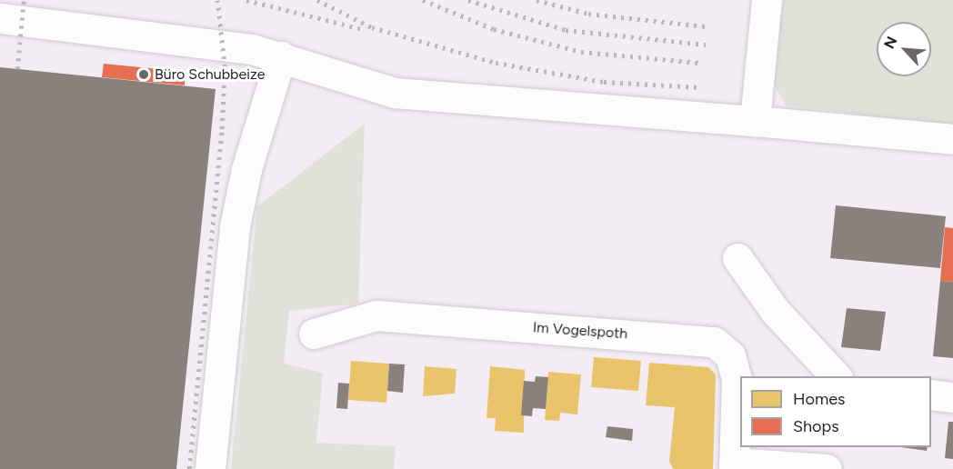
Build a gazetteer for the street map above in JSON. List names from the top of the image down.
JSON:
{
  "streets": {
    "street": ["Im Vogelspoth"]
  },
  "places": ["Büro Schubbeize"],
  "legend": ["Homes", "Shops"],
  "north": "top left"
}
